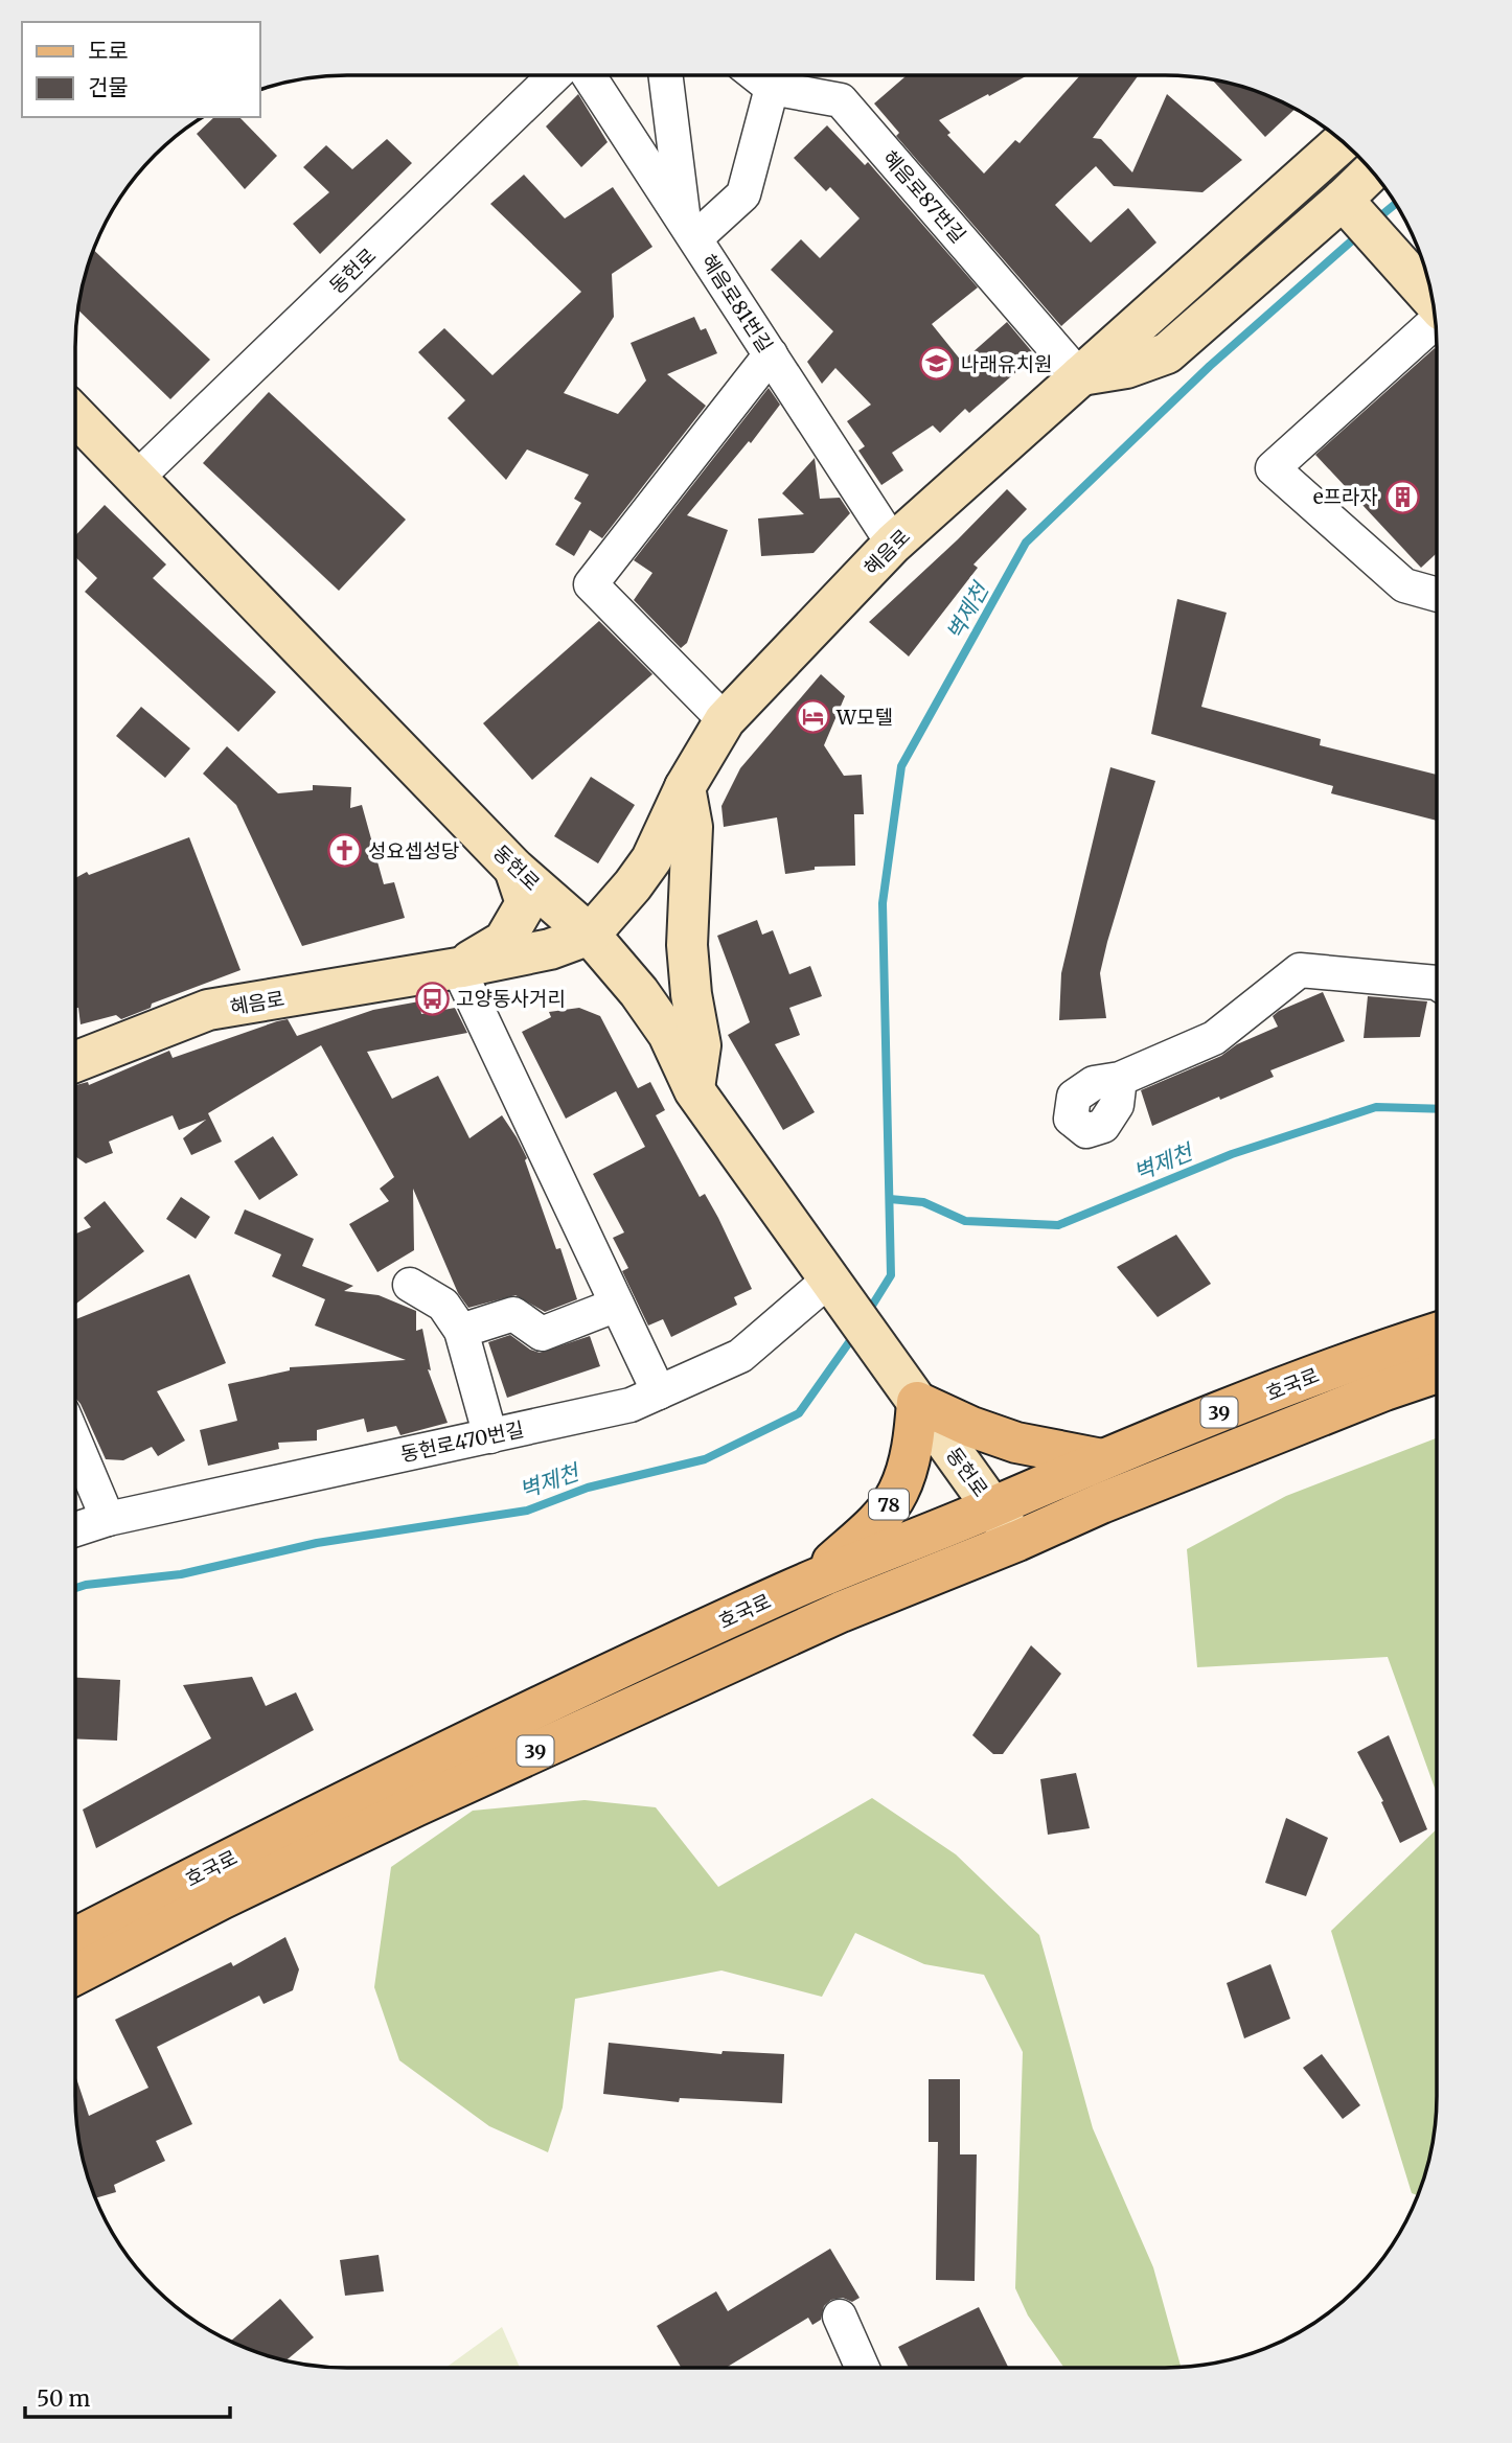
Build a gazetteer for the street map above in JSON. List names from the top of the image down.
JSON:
{
  "streets": {
    "main road": [
      "동헌로",
      "혜음로",
      "호국로",
      "39",
      "78"
    ],
    "street": ["혜음로87번길", "혜음로81번길", "동헌로470번길"]
  },
  "crossings": [
    ["혜음로87번길", "혜음로"],
    ["동헌로", "혜음로"],
    ["동헌로", "호국로"],
    ["동헌로", "동헌로470번길"],
    ["동헌로", "78"],
    ["혜음로81번길", "혜음로"],
    ["호국로", "78"]
  ],
  "water": ["벽제천"],
  "places": {
    "school or university": ["나래유치원"],
    "building": ["e프라자"],
    "hotel": ["W모텔"],
    "church": ["성요셉성당"],
    "bus stop": ["고양동사거리"]
  },
  "legend": ["도로", "건물"],
  "scale_bar": "50 m"
}
